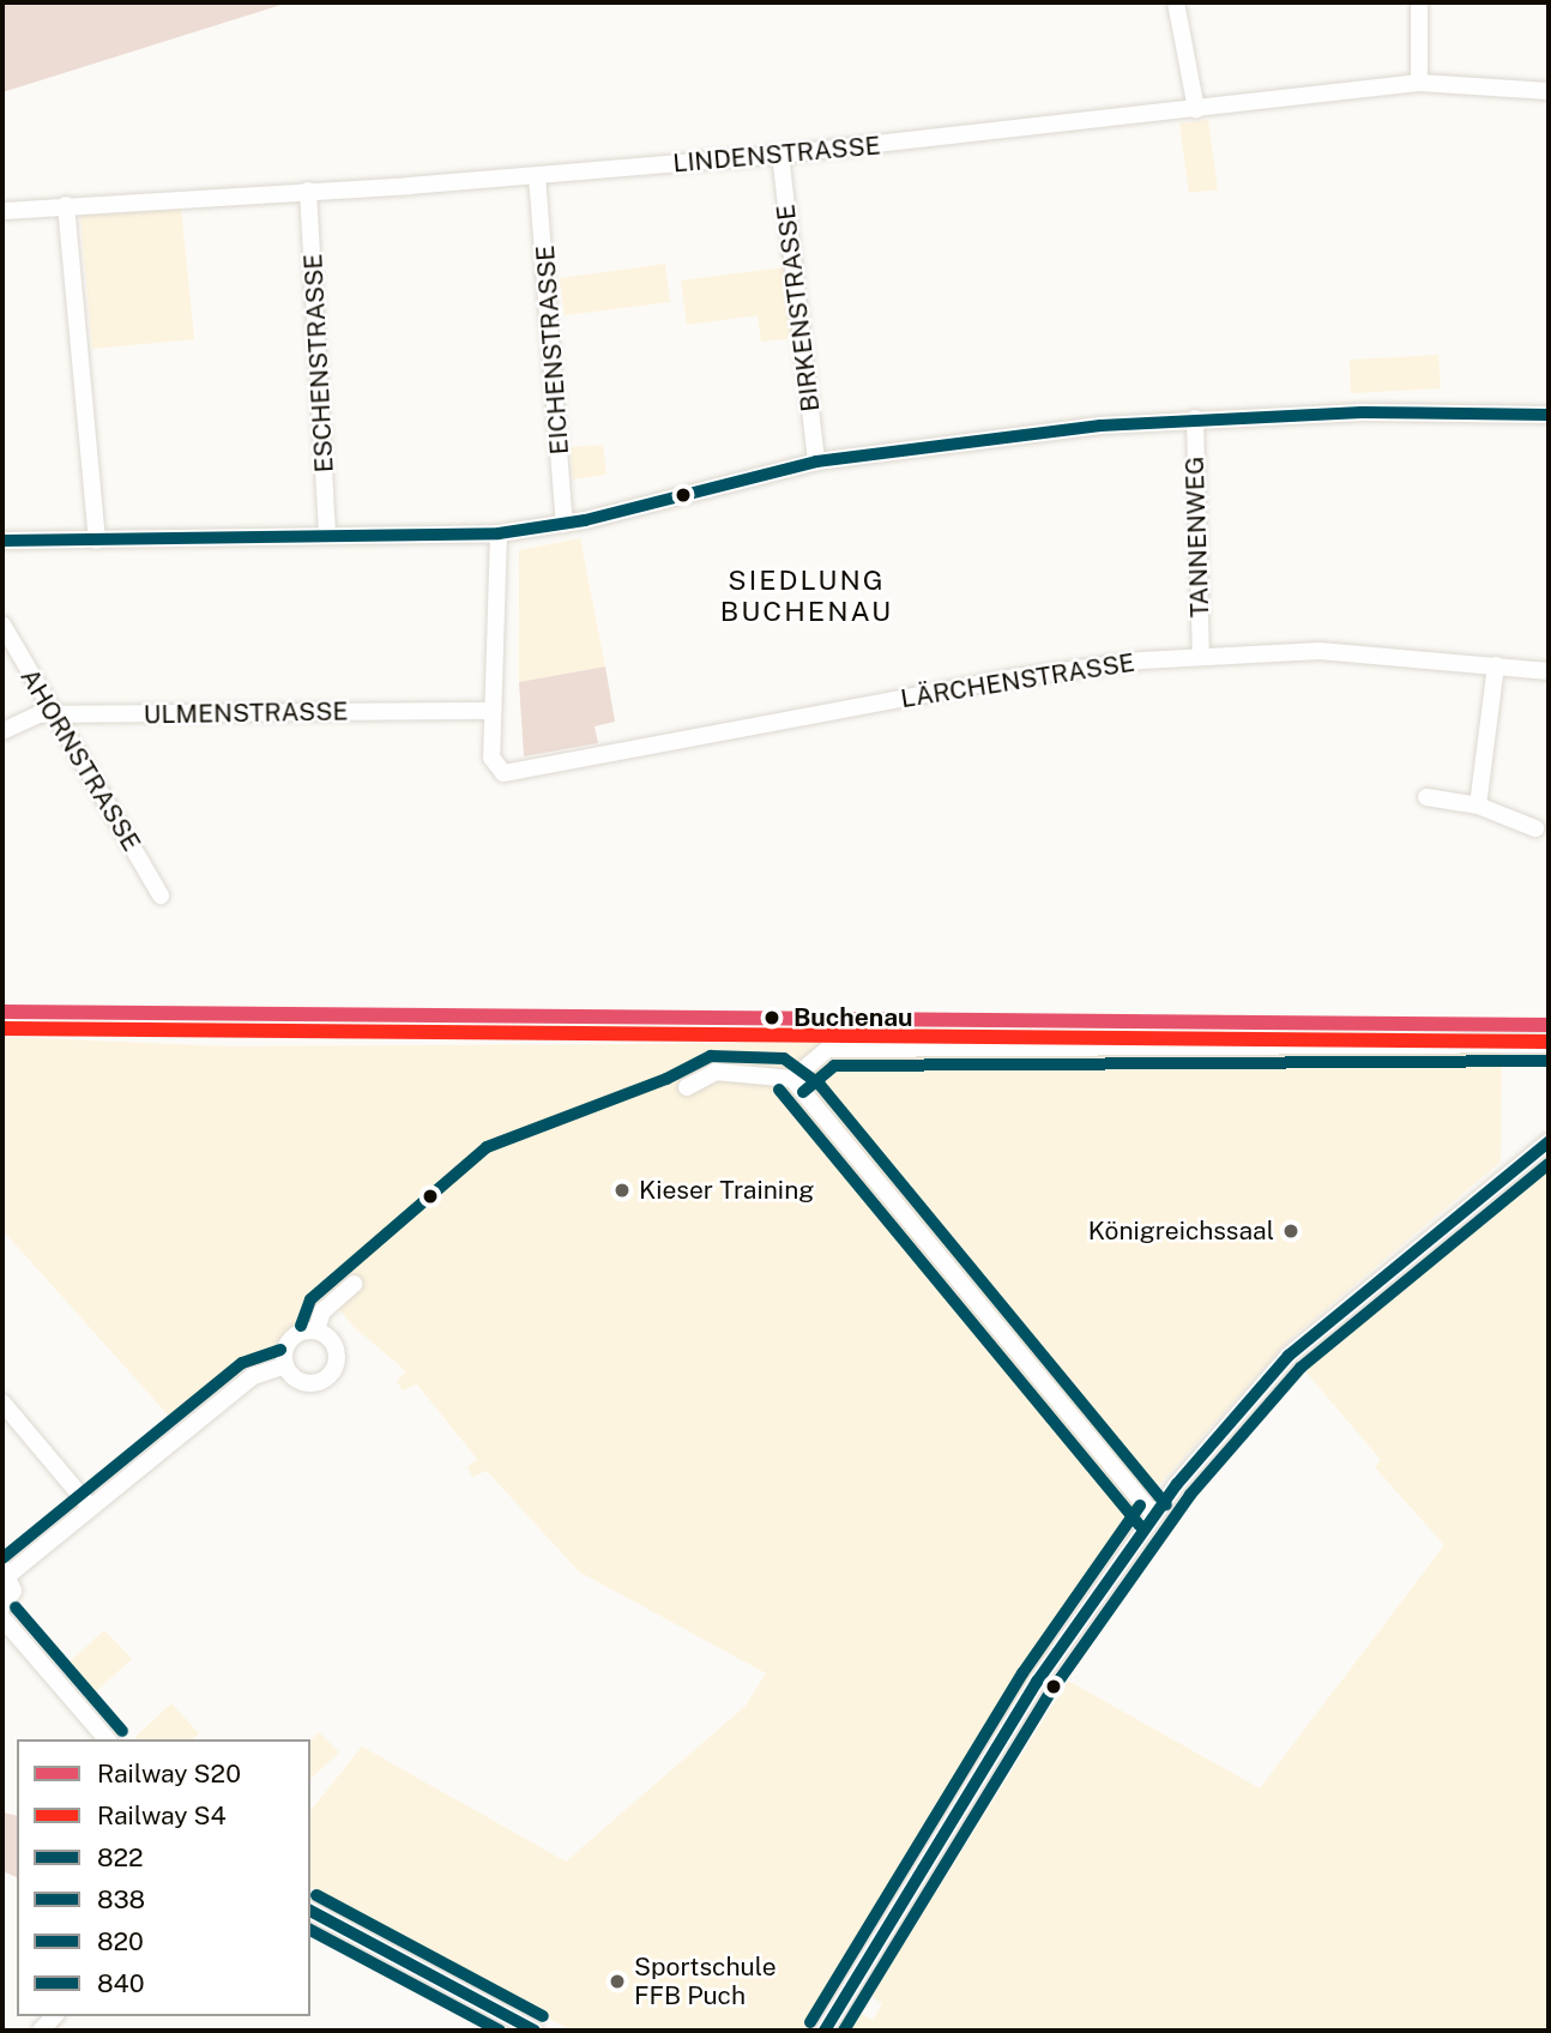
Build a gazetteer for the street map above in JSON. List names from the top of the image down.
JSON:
{
  "streets": {
    "street": [
      "LINDENSTRASSE",
      "BIRKENSTRASSE",
      "EICHENSTRASSE",
      "ESCHENSTRASSE",
      "TANNENWEG",
      "LÄRCHENSTRASSE",
      "ULMENSTRASSE",
      "AHORNSTRASSE"
    ]
  },
  "crossings": [
    ["LINDENSTRASSE", "BIRKENSTRASSE"],
    ["LINDENSTRASSE", "EICHENSTRASSE"],
    ["LINDENSTRASSE", "ESCHENSTRASSE"],
    ["TANNENWEG", "LÄRCHENSTRASSE"],
    ["LÄRCHENSTRASSE", "ULMENSTRASSE"],
    ["ULMENSTRASSE", "AHORNSTRASSE"]
  ],
  "districts": ["SIEDLUNG BUCHENAU"],
  "places": [
    "Buchenau",
    "Kieser Training",
    "Königreichssaal",
    "Sportschule FFB Puch"
  ],
  "lines": [
    "transit line 820",
    "rail line S20",
    "rail line S4",
    "transit line 840",
    "transit line 838",
    "transit line 822"
  ],
  "legend": [
    "Railway S20",
    "Railway S4",
    "822",
    "838",
    "820",
    "840"
  ]
}
